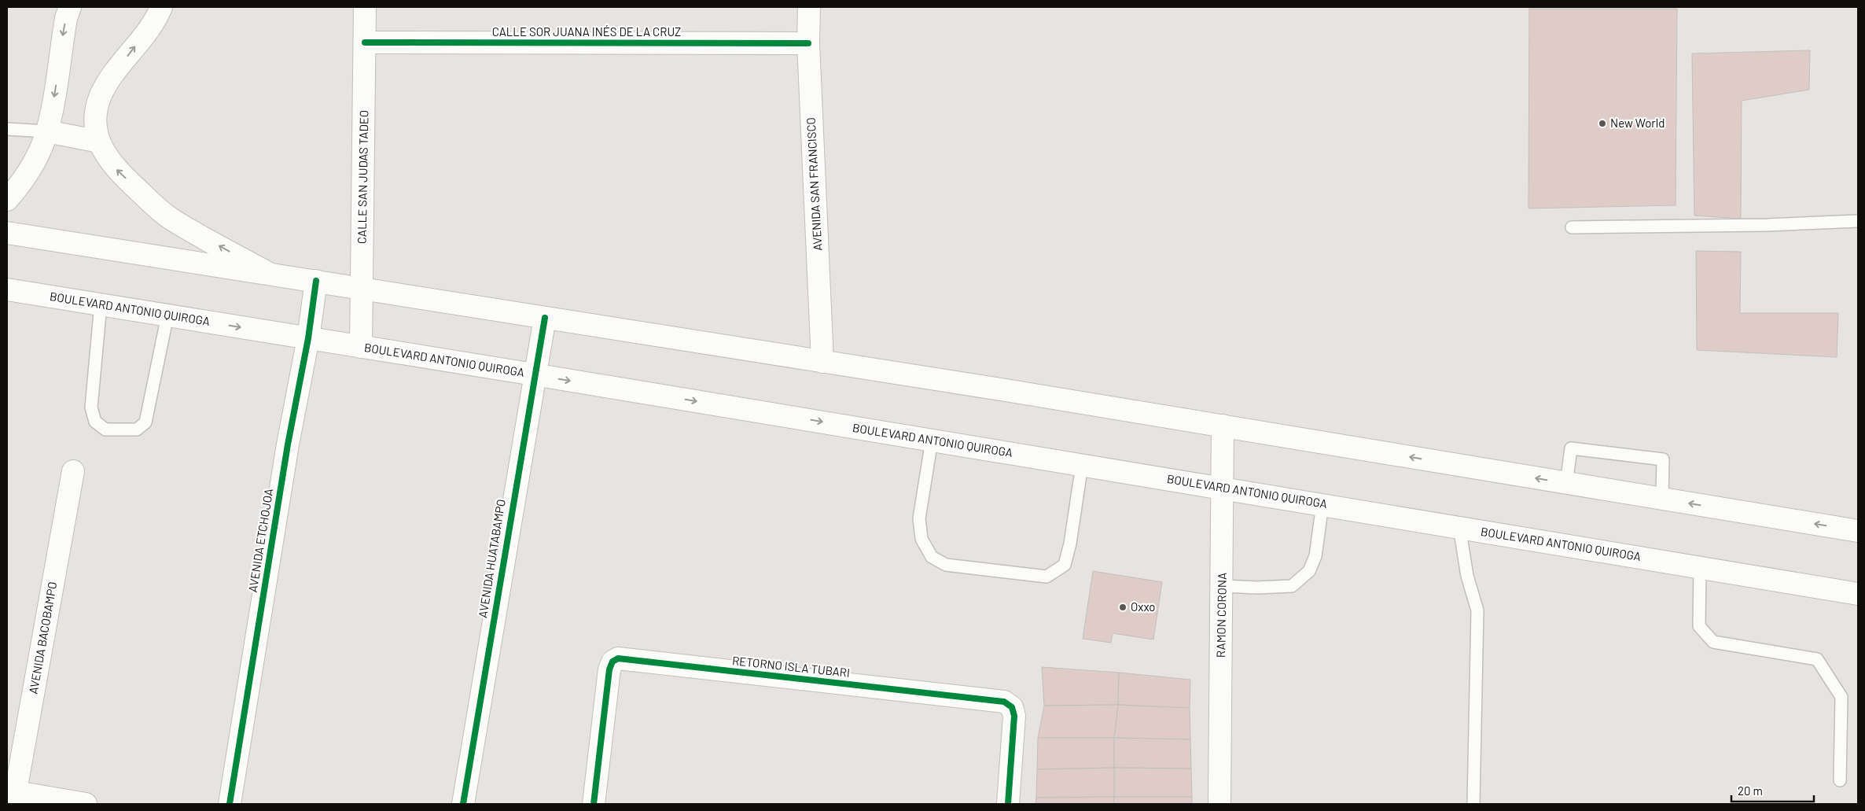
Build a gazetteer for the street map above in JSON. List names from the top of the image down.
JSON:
{
  "streets": {
    "street": [
      "CALLE SOR JUANA INÉS DE LA CRUZ",
      "CALLE SAN JUDAS TADEO",
      "AVENIDA SAN FRANCISCO",
      "BOULEVARD ANTONIO QUIROGA",
      "AVENIDA ETCHOJOA",
      "AVENIDA HUATABAMPO",
      "RAMON CORONA",
      "AVENIDA BACOBAMPO",
      "RETORNO ISLA TUBARI"
    ]
  },
  "crossings": [
    ["CALLE SOR JUANA INÉS DE LA CRUZ", "CALLE SAN JUDAS TADEO"],
    ["CALLE SOR JUANA INÉS DE LA CRUZ", "AVENIDA SAN FRANCISCO"],
    ["CALLE SAN JUDAS TADEO", "BOULEVARD ANTONIO QUIROGA"],
    ["BOULEVARD ANTONIO QUIROGA", "AVENIDA ETCHOJOA"],
    ["BOULEVARD ANTONIO QUIROGA", "AVENIDA HUATABAMPO"],
    ["BOULEVARD ANTONIO QUIROGA", "RAMON CORONA"]
  ],
  "places": ["New World", "Oxxo"],
  "scale_bar": "20 m"
}
